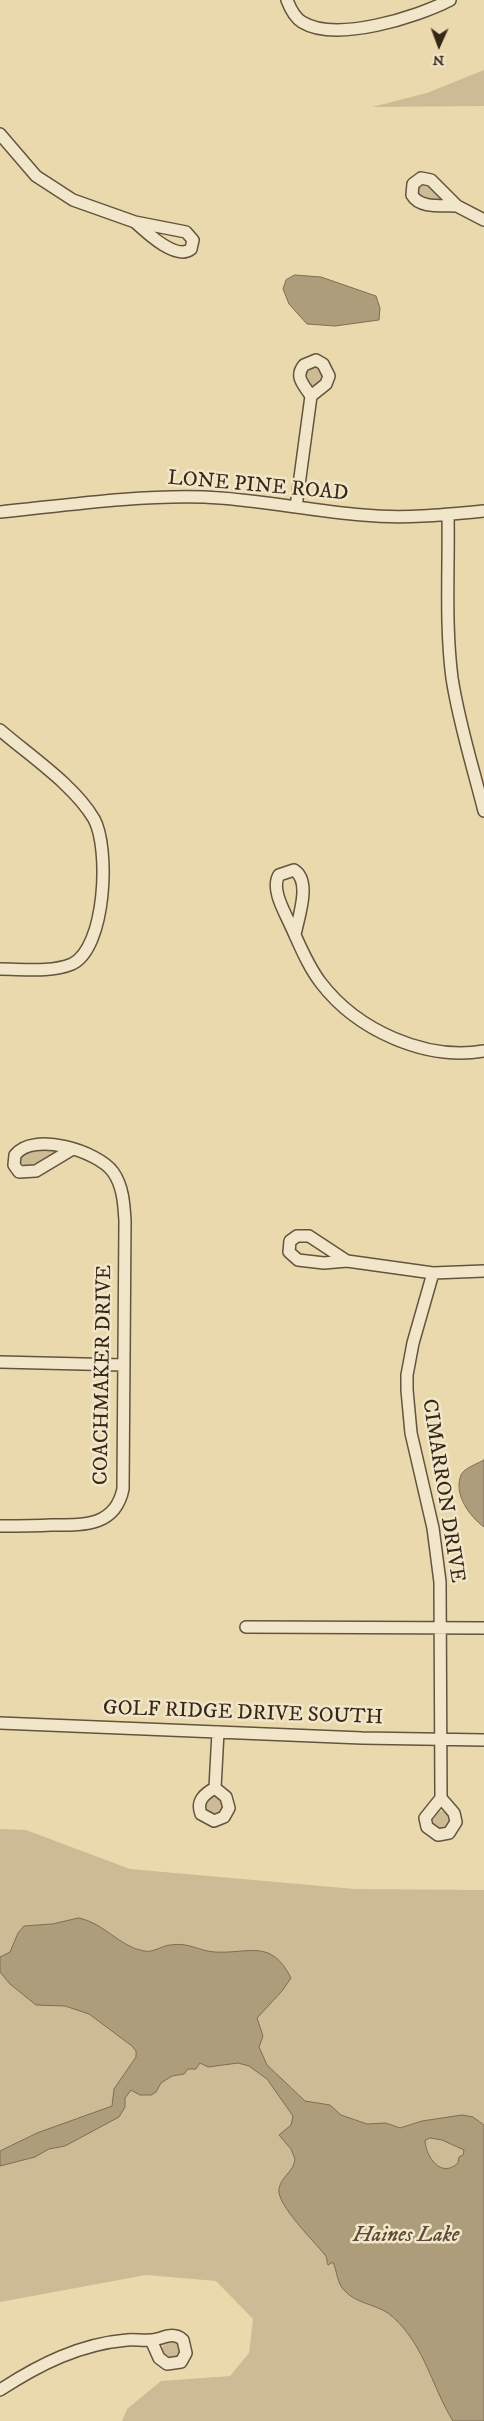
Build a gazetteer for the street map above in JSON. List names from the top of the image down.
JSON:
{
  "streets": {
    "street": [
      "LONE PINE ROAD",
      "COACHMAKER DRIVE",
      "CIMARRON DRIVE",
      "GOLF RIDGE DRIVE SOUTH"
    ]
  },
  "crossings": [
    ["CIMARRON DRIVE", "GOLF RIDGE DRIVE SOUTH"]
  ],
  "water": ["Haines Lake"],
  "north": "bottom"
}
